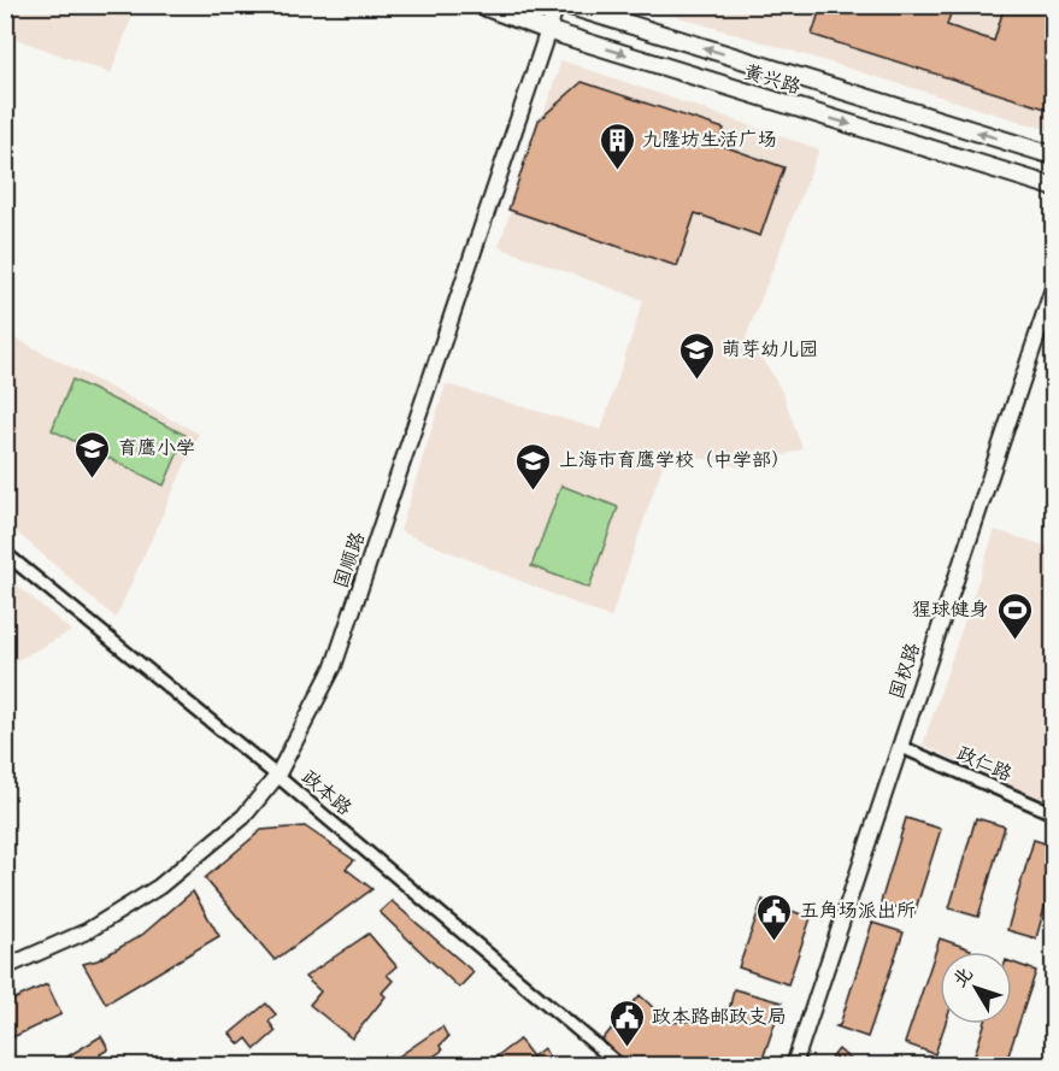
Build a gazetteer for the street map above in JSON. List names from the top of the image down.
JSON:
{
  "streets": {
    "main road": ["黄兴路"],
    "street": [
      "国顺路",
      "国权路",
      "政仁路",
      "政本路"
    ]
  },
  "crossings": [
    ["黄兴路", "国顺路"],
    ["国顺路", "政本路"],
    ["国权路", "政仁路"]
  ],
  "places": {
    "building": ["九隆坊生活广场"],
    "school or university": ["萌芽幼儿园", "育鹰小学", "上海市育鹰学校（中学部）"],
    "sports": ["猩球健身"],
    "public building": ["五角场派出所", "政本路邮政支局"]
  },
  "north": "top left"
}
